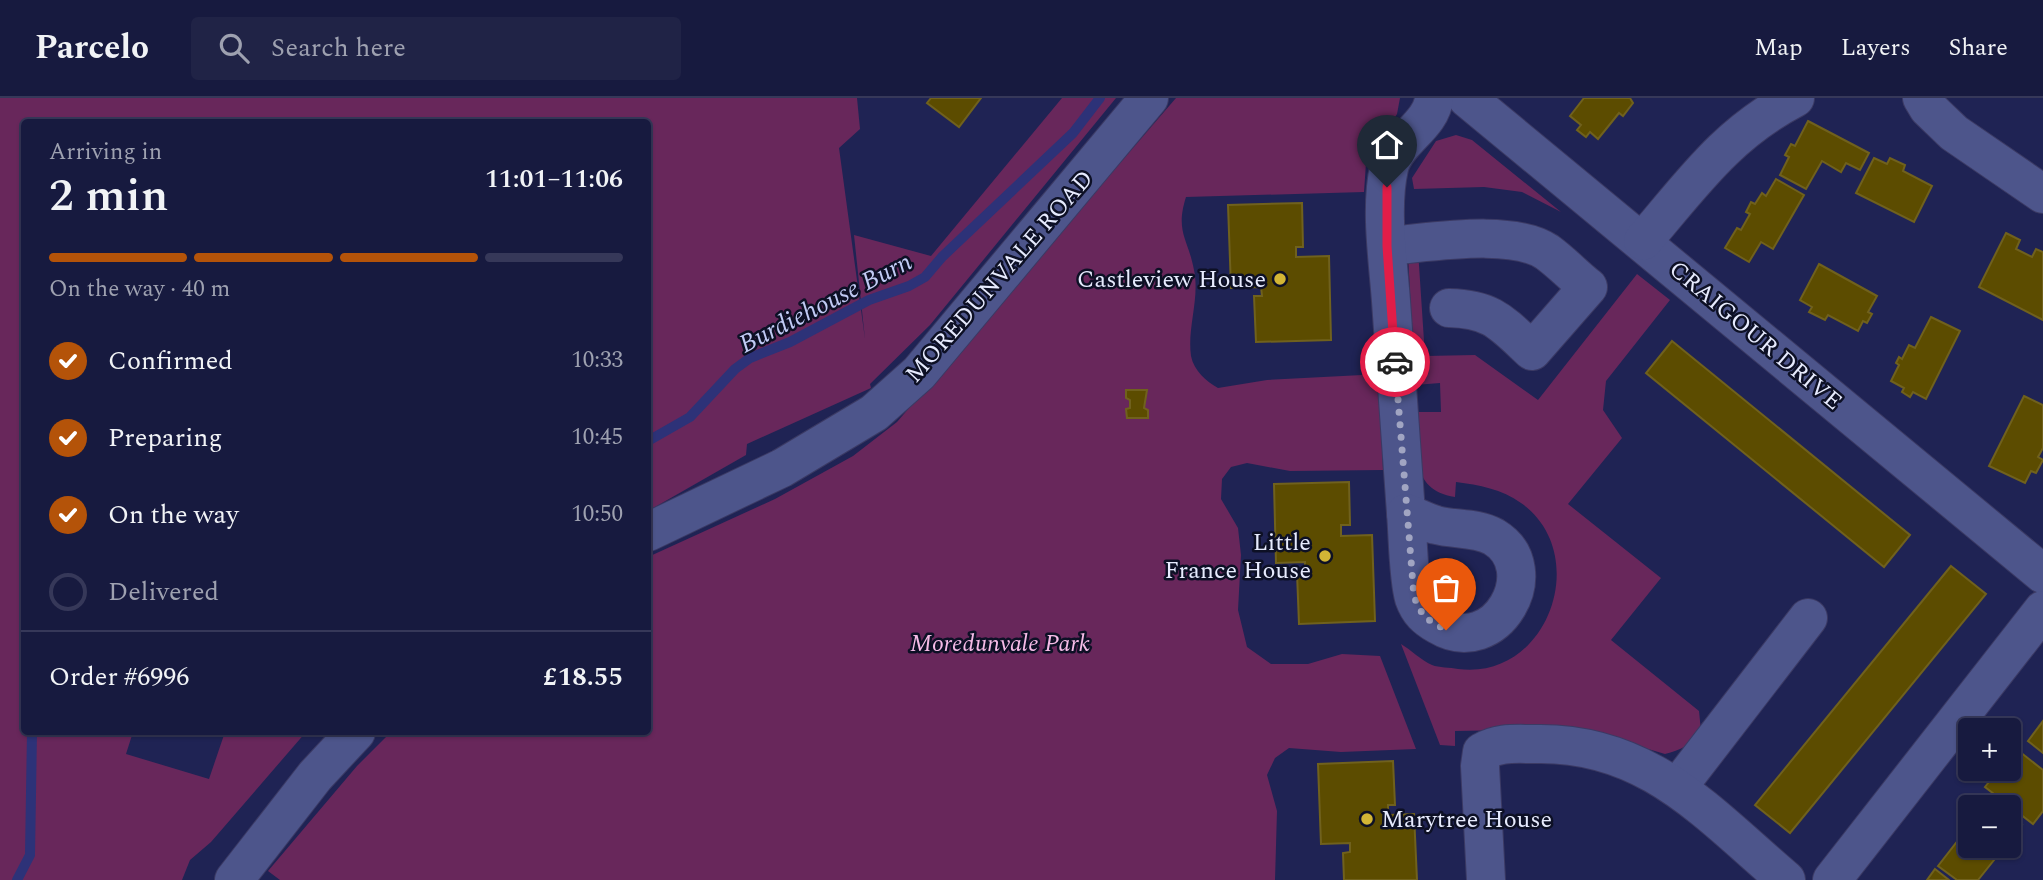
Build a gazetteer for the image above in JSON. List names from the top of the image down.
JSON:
{
  "streets": {
    "street": ["MOREDUNVALE ROAD", "CRAIGOUR DRIVE"]
  },
  "water": ["Burdiehouse Burn"],
  "parks": ["Moredunvale Park"],
  "places": ["Castleview House", "Little France House", "Marytree House"],
  "page": {
    "header": "Parcelo",
    "search": "Search here",
    "nav": ["Map", "Layers", "Share"],
    "heading": ["2 min", "Arriving in", "11:01–11:06"],
    "panel": ["Order #6996", "£18.55"],
    "bar": "On the way · 40 m",
    "list": [
      ["Confirmed", "10:33"],
      ["Preparing", "10:45"],
      ["On the way", "10:50"],
      "Delivered"
    ],
    "map_buttons": ["+", "−"]
  }
}
